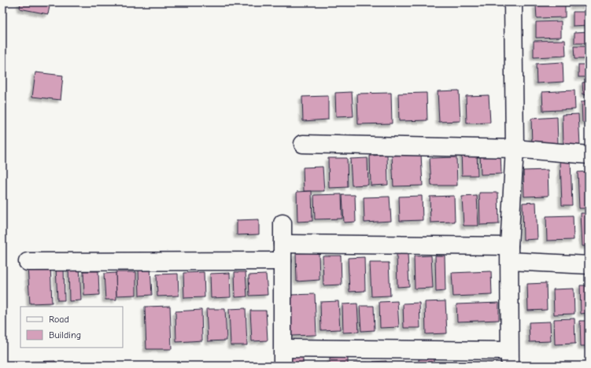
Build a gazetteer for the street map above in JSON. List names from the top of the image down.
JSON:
{
  "legend": ["Road", "Building"]
}
